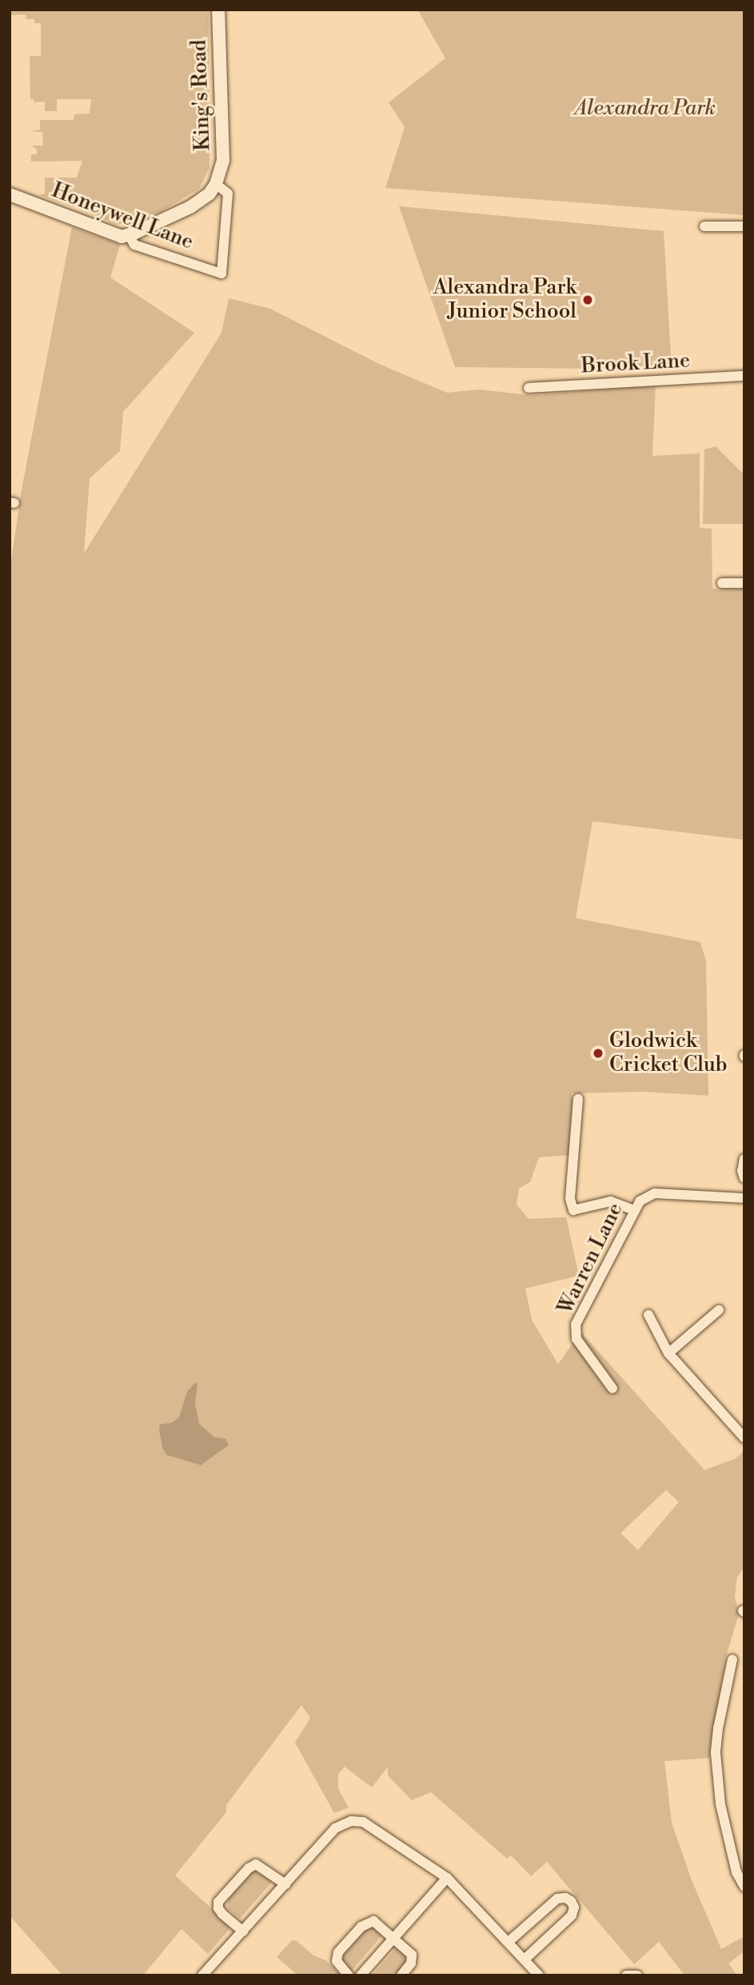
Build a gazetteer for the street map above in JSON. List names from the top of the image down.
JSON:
{
  "streets": {
    "street": [
      "King's Road",
      "Honeywell Lane",
      "Brook Lane",
      "Warren Lane"
    ]
  },
  "crossings": [
    ["King's Road", "Honeywell Lane"]
  ],
  "parks": ["Alexandra Park"],
  "places": ["Alexandra Park Junior School", "Glodwick Cricket Club"]
}
